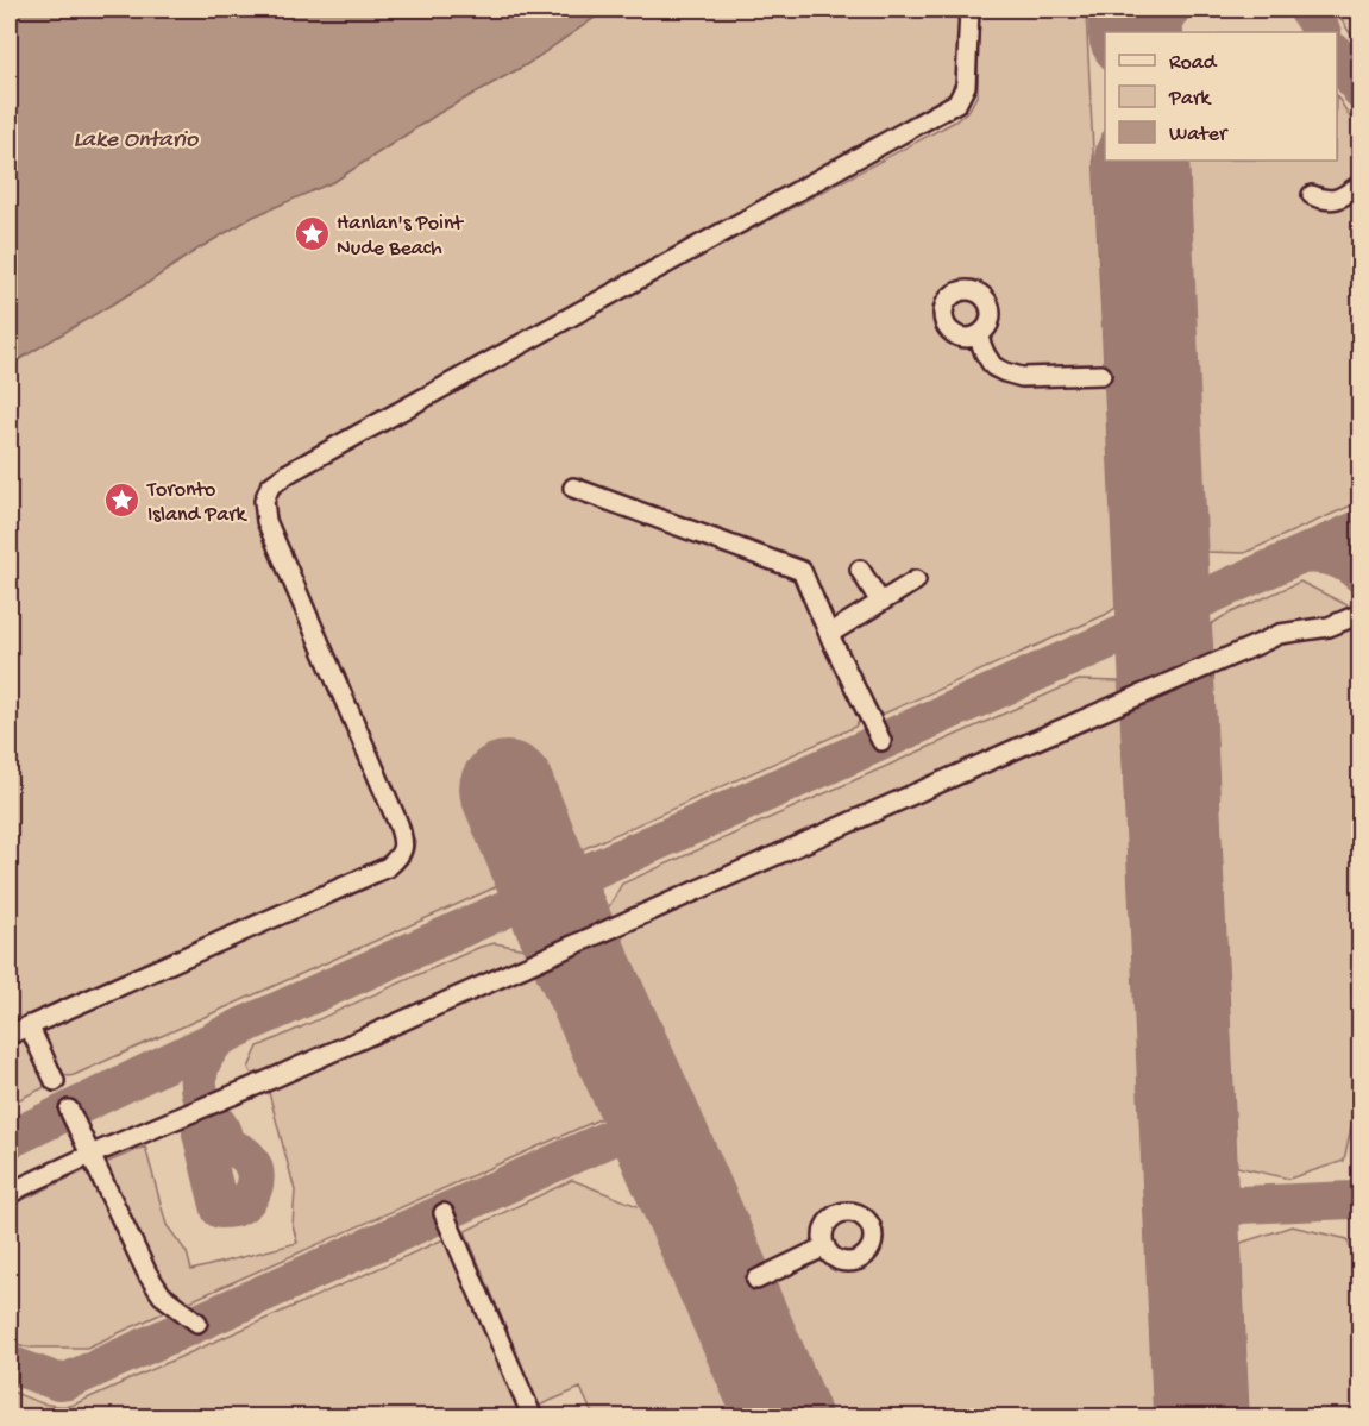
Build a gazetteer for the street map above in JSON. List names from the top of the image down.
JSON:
{
  "water": ["Lake Ontario"],
  "places": {
    "place": ["Hanlan's Point Nude Beach", "Toronto Island Park"]
  },
  "legend": ["Road", "Park", "Water"]
}
